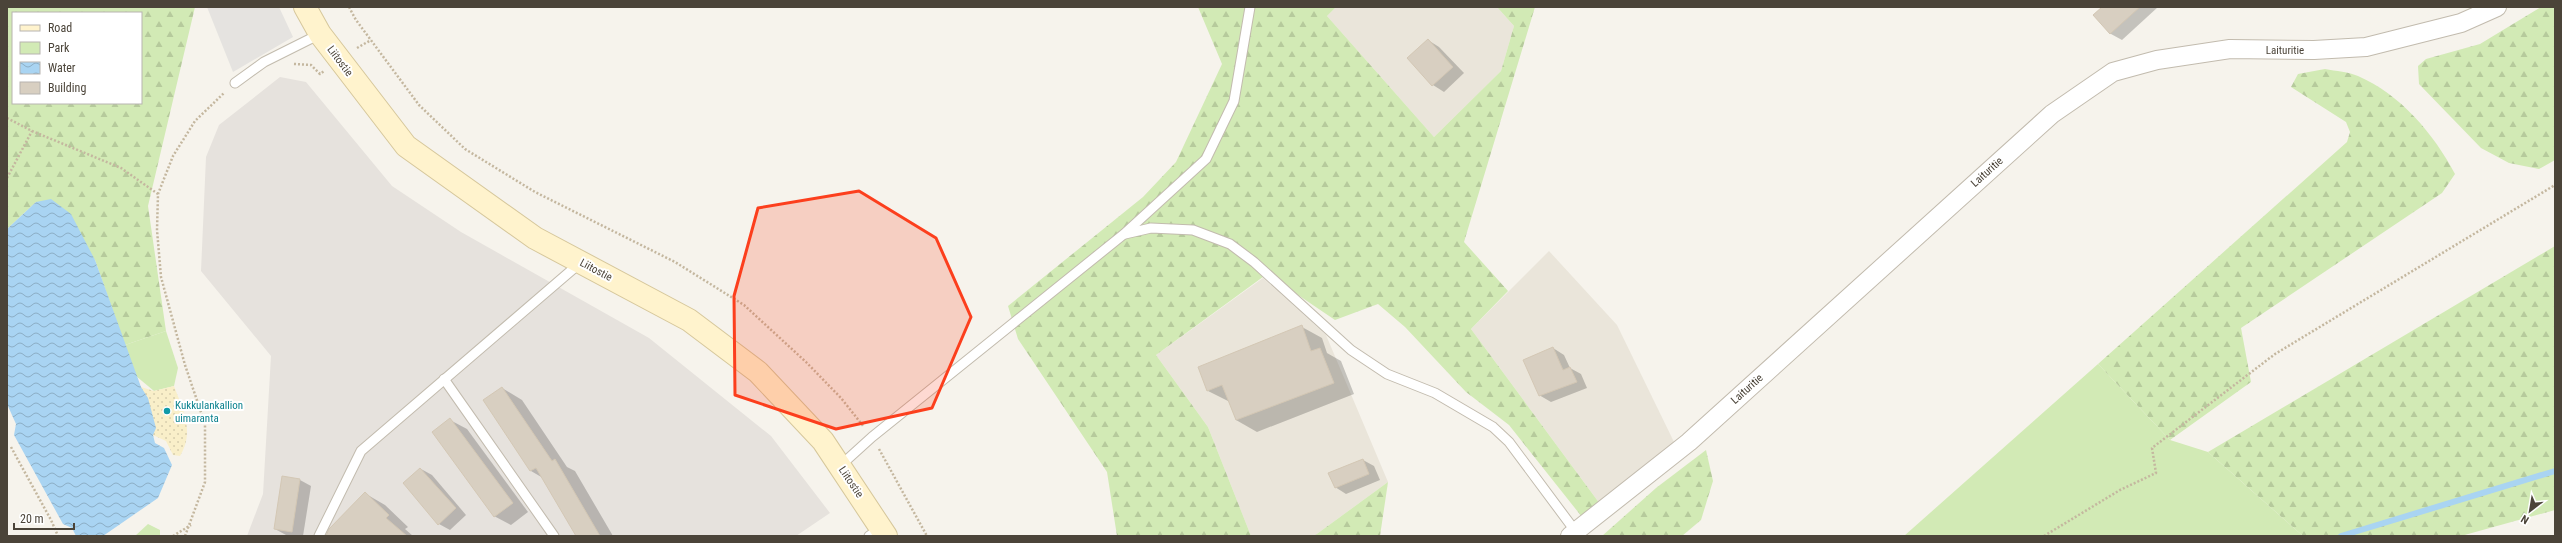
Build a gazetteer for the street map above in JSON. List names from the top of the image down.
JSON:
{
  "streets": {
    "street": ["Laituritie", "Liitostie"]
  },
  "places": ["Kukkulankallion uimaranta"],
  "legend": [
    "Road",
    "Park",
    "Water",
    "Building"
  ],
  "scale_bar": "20 m",
  "north": "bottom left"
}
